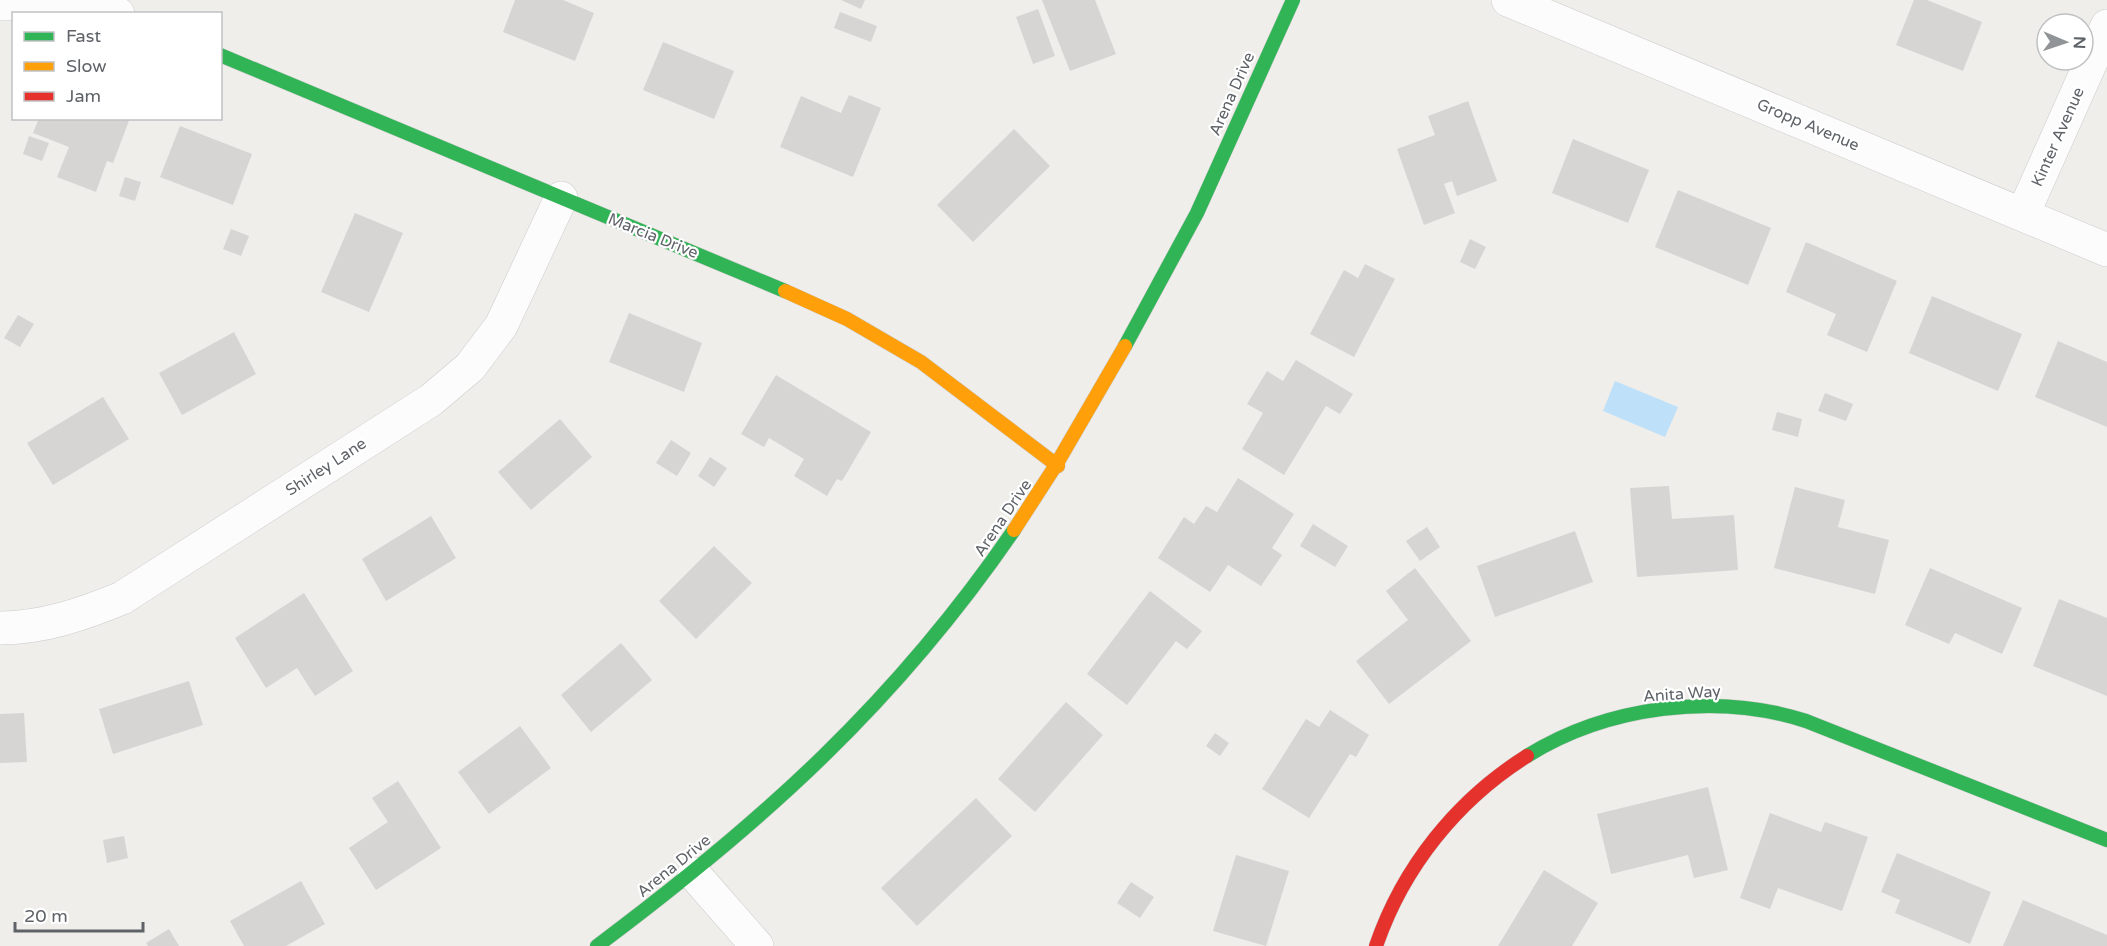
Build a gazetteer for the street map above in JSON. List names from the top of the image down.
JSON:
{
  "streets": {
    "street": [
      "Arena Drive",
      "Gropp Avenue",
      "Kinter Avenue",
      "Marcia Drive",
      "Shirley Lane",
      "Anita Way"
    ]
  },
  "crossings": [
    ["Arena Drive", "Marcia Drive"],
    ["Gropp Avenue", "Kinter Avenue"],
    ["Marcia Drive", "Shirley Lane"]
  ],
  "legend": ["Fast", "Slow", "Jam"],
  "scale_bar": "20 m",
  "north": "right"
}
